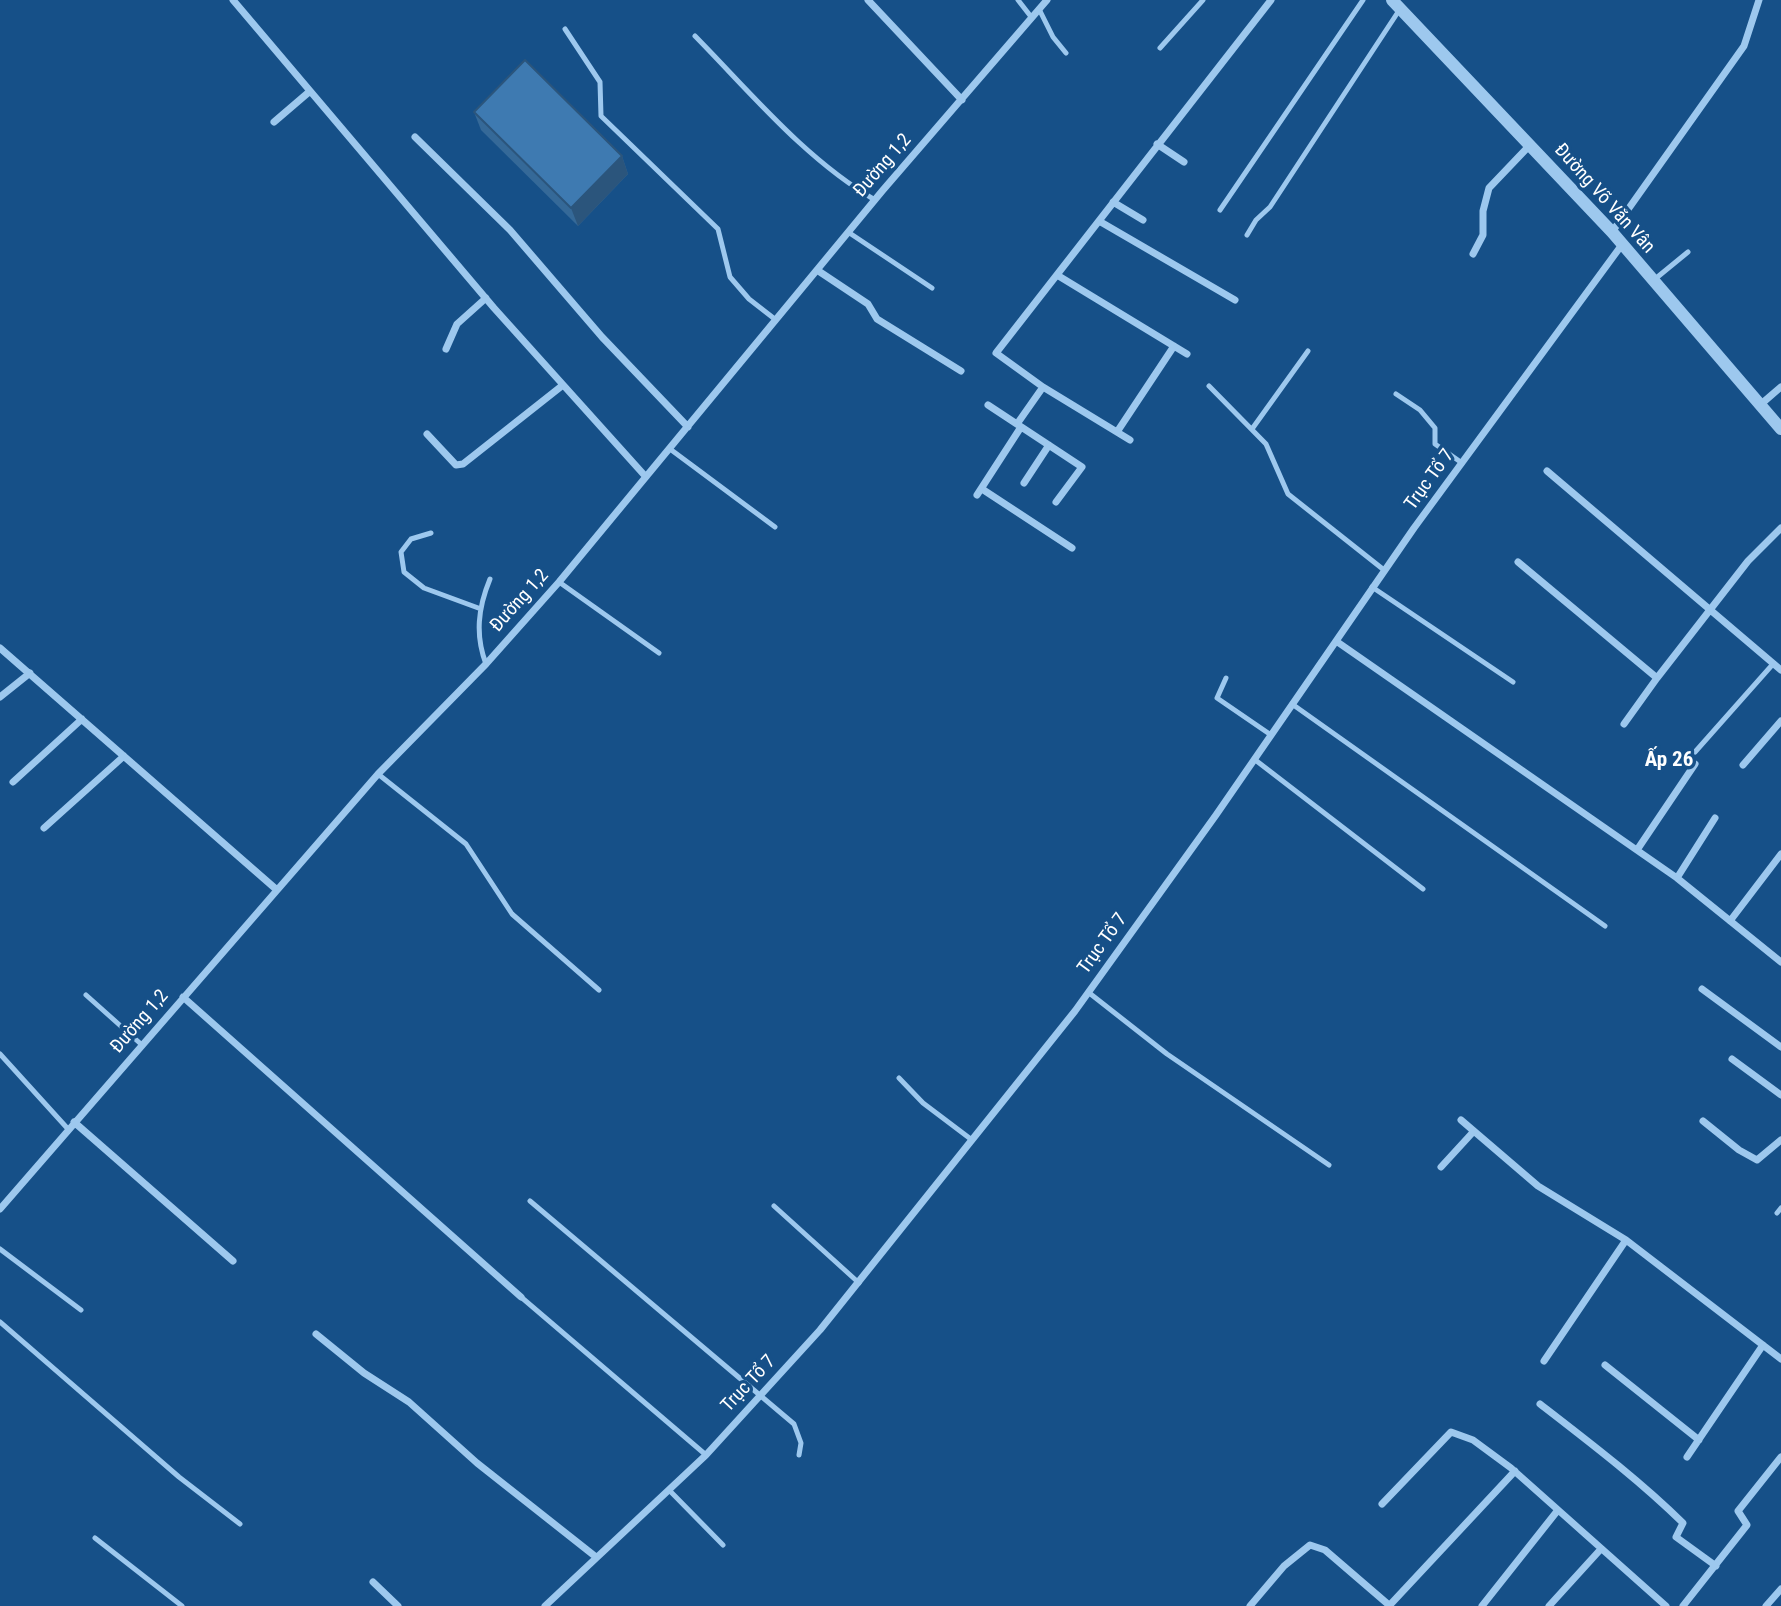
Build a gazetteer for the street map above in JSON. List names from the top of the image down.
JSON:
{
  "streets": {
    "street": ["Đường 1,2", "Đường Võ Văn Vân", "Trục Tổ 7"]
  },
  "crossings": [
    ["Đường Võ Văn Vân", "Trục Tổ 7"]
  ],
  "districts": ["Ấp 26"]
}
